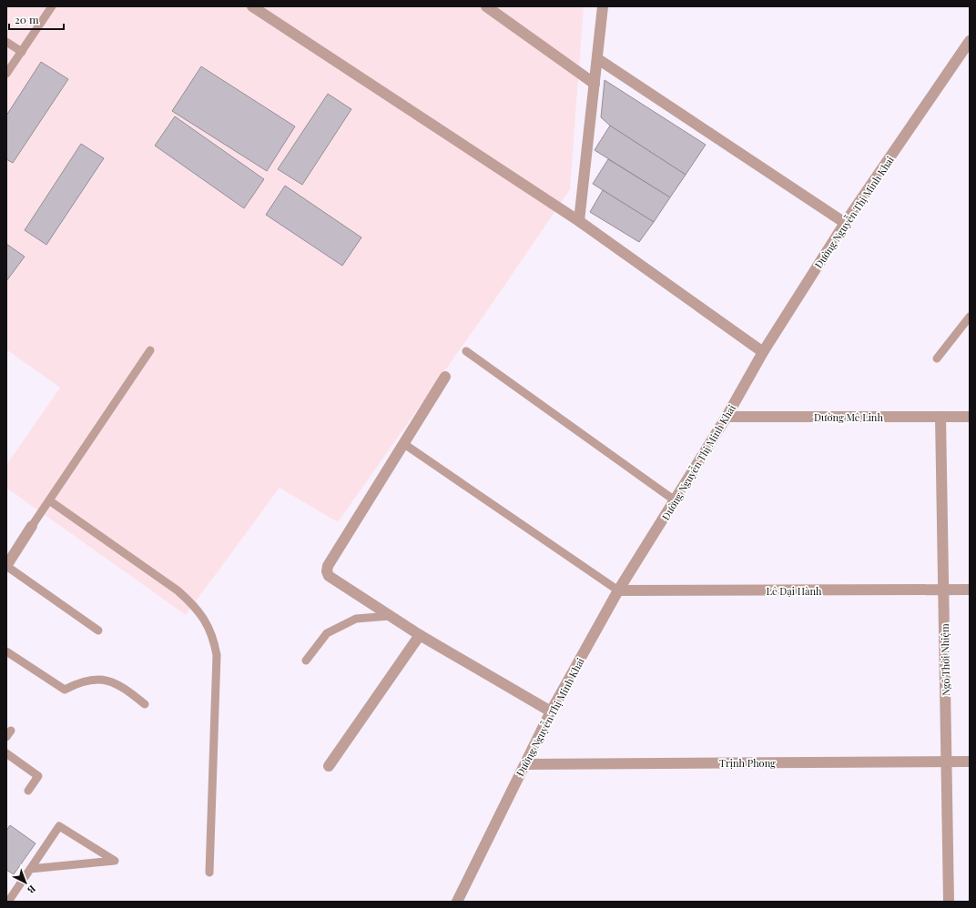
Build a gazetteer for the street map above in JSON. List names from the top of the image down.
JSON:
{
  "streets": {
    "street": [
      "Đường Nguyễn Thị Minh Khai",
      "Đường Mê Linh",
      "Lê Đại Hành",
      "Ngô Thời Nhiệm",
      "Trịnh Phong"
    ]
  },
  "crossings": [
    ["Đường Nguyễn Thị Minh Khai", "Đường Mê Linh"],
    ["Đường Nguyễn Thị Minh Khai", "Lê Đại Hành"],
    ["Đường Nguyễn Thị Minh Khai", "Trịnh Phong"],
    ["Đường Mê Linh", "Ngô Thời Nhiệm"],
    ["Lê Đại Hành", "Ngô Thời Nhiệm"],
    ["Ngô Thời Nhiệm", "Trịnh Phong"]
  ],
  "scale_bar": "20 m",
  "north": "bottom right"
}
